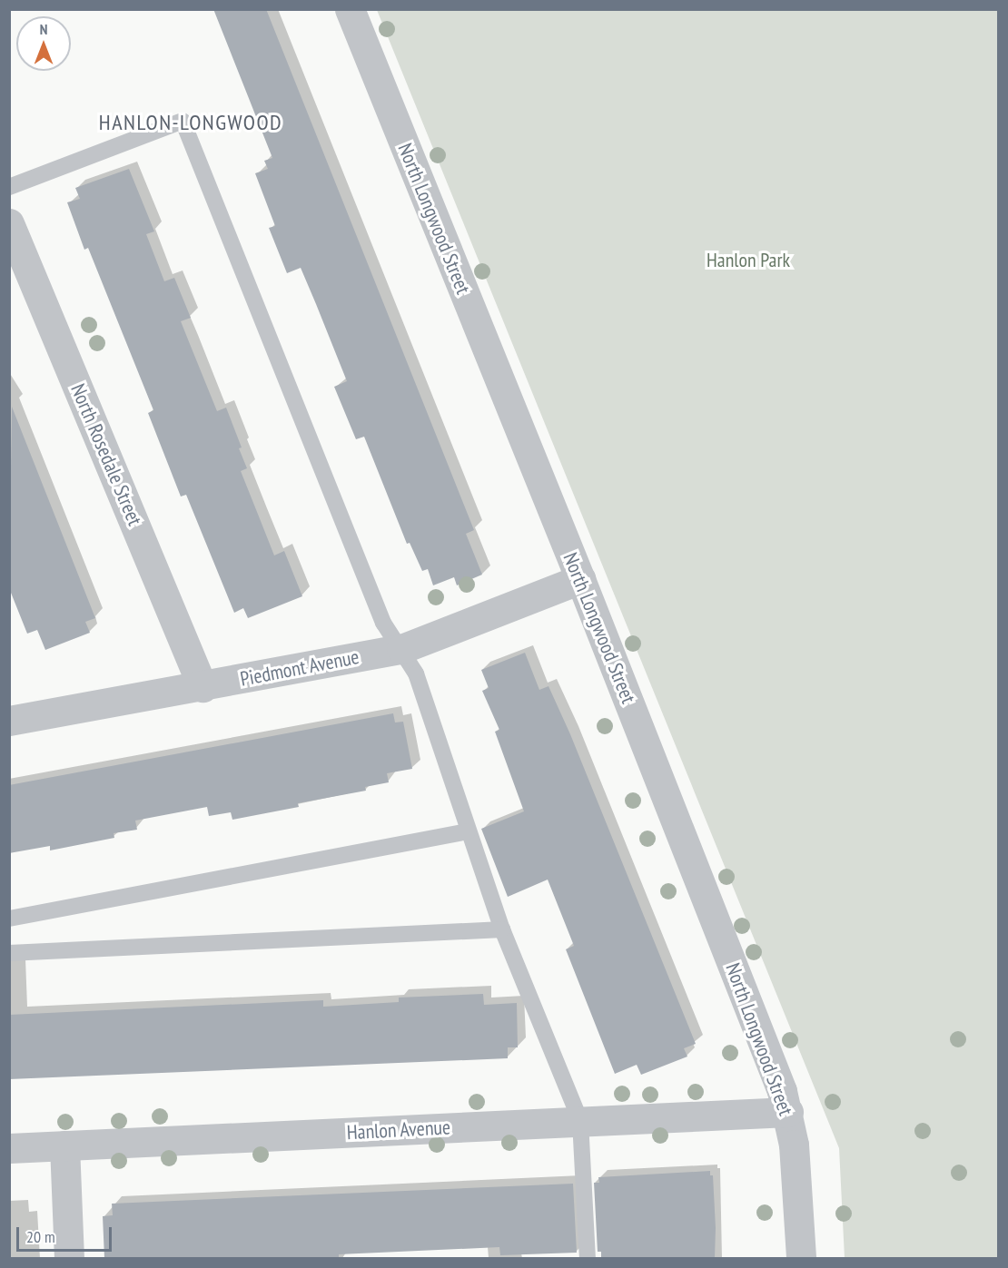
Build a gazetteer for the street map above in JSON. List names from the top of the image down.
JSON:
{
  "streets": {
    "street": [
      "North Longwood Street",
      "North Rosedale Street",
      "Piedmont Avenue",
      "Hanlon Avenue"
    ]
  },
  "crossings": [
    ["North Longwood Street", "Piedmont Avenue"],
    ["North Longwood Street", "Hanlon Avenue"],
    ["North Rosedale Street", "Piedmont Avenue"]
  ],
  "districts": ["HANLON-LONGWOOD"],
  "parks": ["Hanlon Park"],
  "scale_bar": "20 m",
  "north": "top"
}
